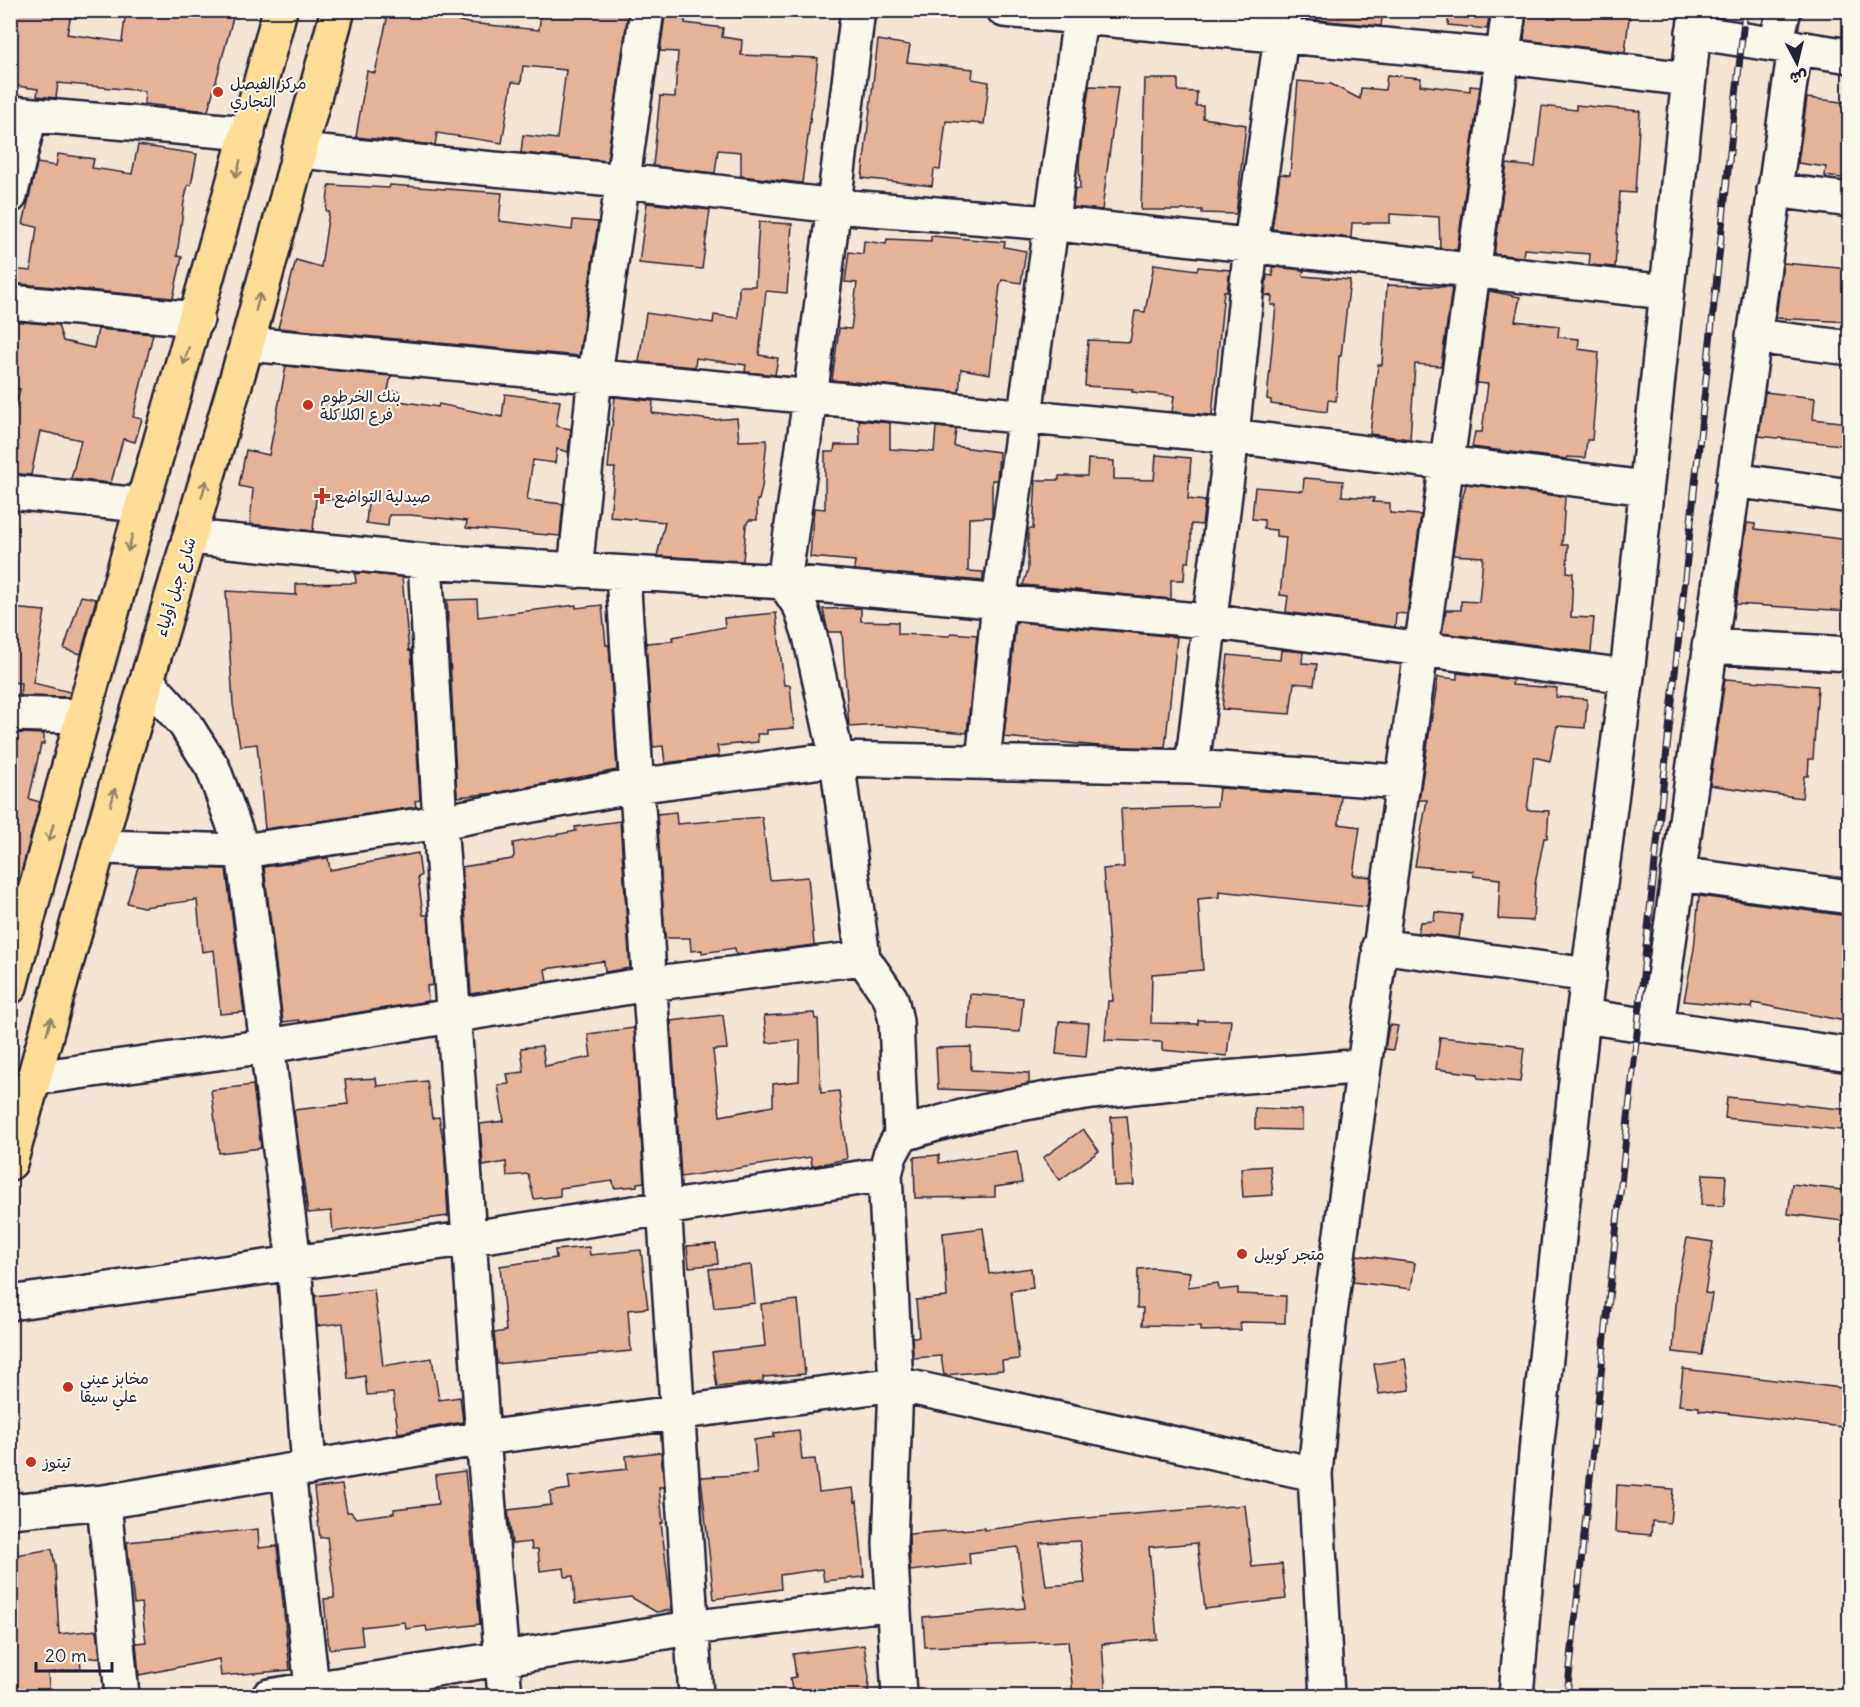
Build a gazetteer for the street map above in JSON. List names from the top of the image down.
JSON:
{
  "streets": {
    "main road": ["شارع جبل أولياء"]
  },
  "places": {
    "other": [
      "مركز الفيصل التجاري",
      "بنك الخرطوم فرع الكلاكلة",
      "متجر كوبيل",
      "مخابز عيني علي سيقا",
      "تيتوز"
    ],
    "health": ["صيدلية التواضع"]
  },
  "scale_bar": "20 m",
  "north": "bottom"
}
